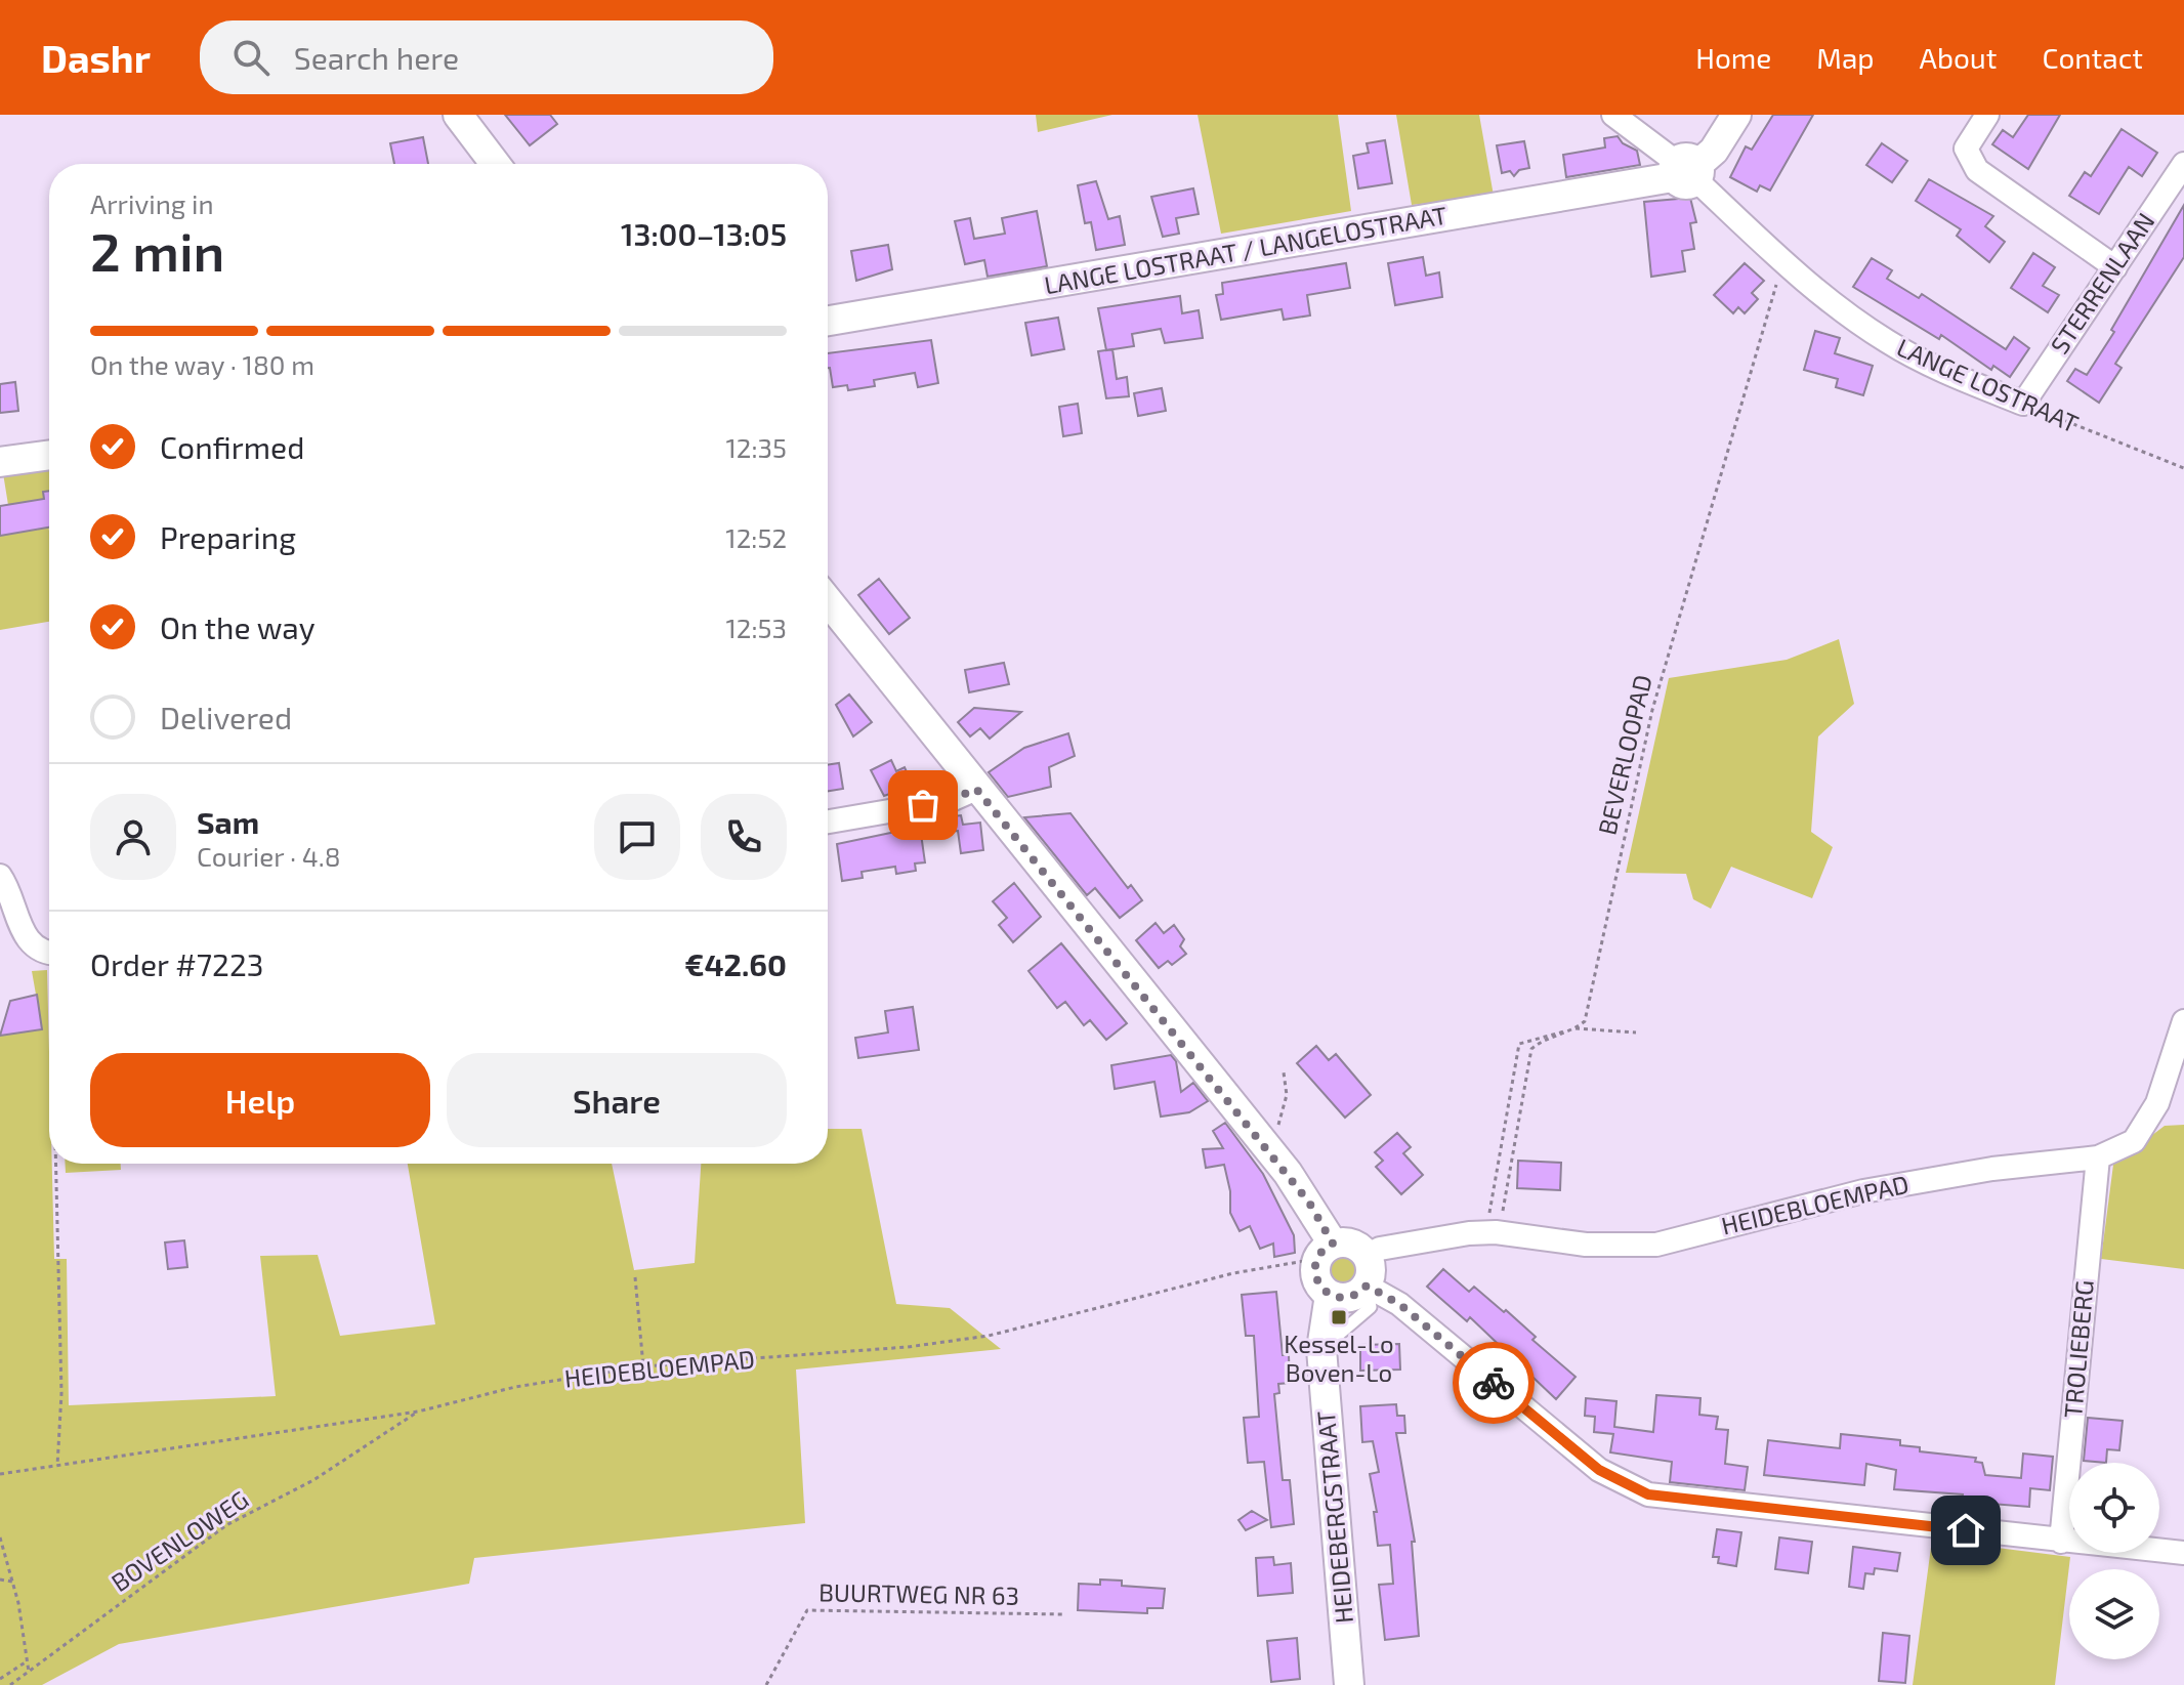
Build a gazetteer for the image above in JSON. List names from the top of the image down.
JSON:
{
  "streets": {
    "street": [
      "LANGE LOSTRAAT / LANGELOSTRAAT",
      "STERRENLAAN",
      "LANGE LOSTRAAT",
      "HEIDEBLOEMPAD",
      "TROLIEBERG",
      "HEIDEBERGSTRAAT"
    ],
    "path": ["BEVERLOOPAD", "BOVENLOWEG", "BUURTWEG NR 63"]
  },
  "crossings": [
    ["LANGE LOSTRAAT / LANGELOSTRAAT", "LANGE LOSTRAAT"],
    ["STERRENLAAN", "LANGE LOSTRAAT"],
    ["LANGE LOSTRAAT", "BEVERLOOPAD"],
    ["HEIDEBLOEMPAD", "TROLIEBERG"],
    ["HEIDEBLOEMPAD", "HEIDEBERGSTRAAT"],
    ["HEIDEBLOEMPAD", "BOVENLOWEG"]
  ],
  "places": {
    "transit": ["Kessel-Lo Boven-Lo"]
  },
  "page": {
    "header": "Dashr",
    "search": "Search here",
    "nav": [
      "Home",
      "Map",
      "About",
      "Contact"
    ],
    "heading": ["2 min", "Arriving in", "13:00–13:05"],
    "panel": [
      "Sam",
      "Courier · 4.8",
      "Order #7223",
      "€42.60"
    ],
    "bar": "On the way · 180 m",
    "list": [
      ["Confirmed", "12:35"],
      ["Preparing", "12:52"],
      ["On the way", "12:53"],
      "Delivered"
    ],
    "buttons": ["Help", "Share"]
  }
}
